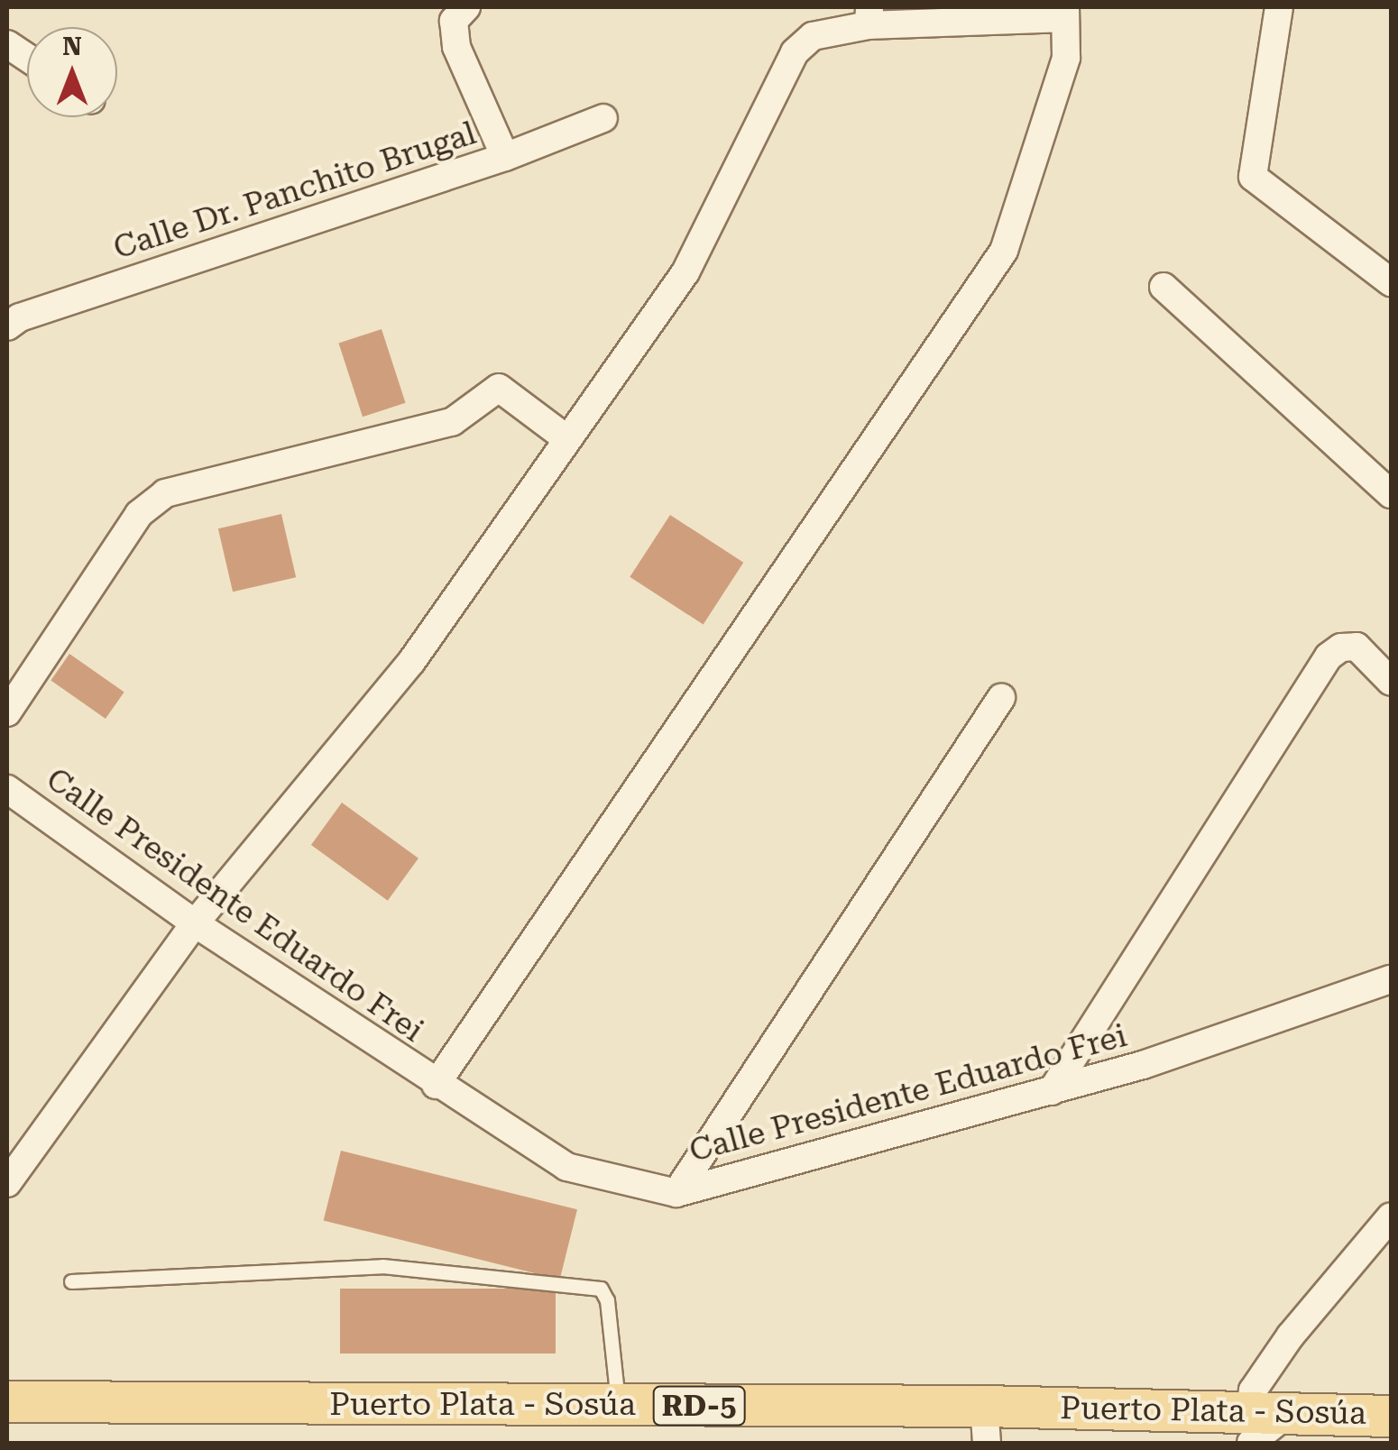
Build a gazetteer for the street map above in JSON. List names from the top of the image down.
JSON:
{
  "streets": {
    "main road": ["Puerto Plata - Sosúa", "RD-5"],
    "street": ["Calle Dr. Panchito Brugal", "Calle Presidente Eduardo Frei"]
  },
  "north": "top"
}
